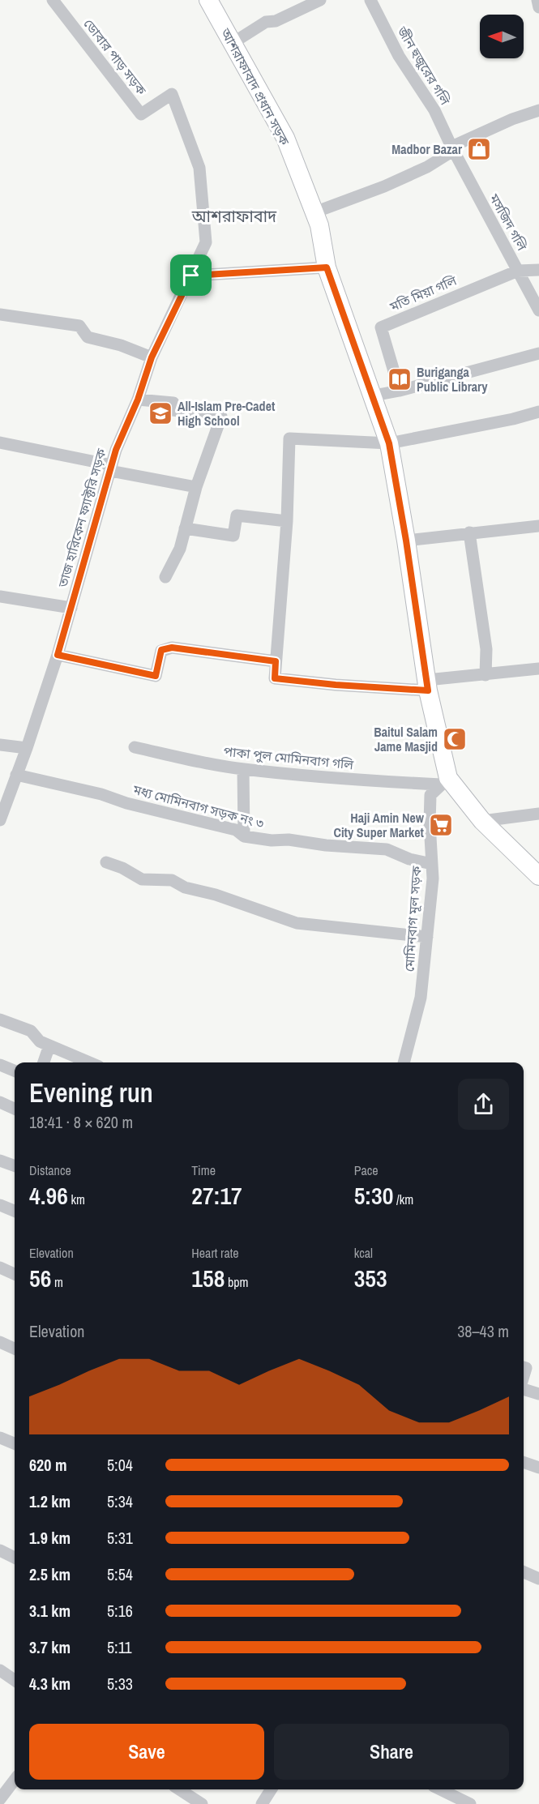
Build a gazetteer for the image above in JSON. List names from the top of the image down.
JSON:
{
  "streets": {
    "street": [
      "ডোবার পাড় সড়ক",
      "জীন হুজুরের গলি",
      "আশরাফাবাদ প্রধান সড়ক",
      "মসজিদ গলি",
      "মতি মিয়া গলি",
      "তাজ হারিকেন ফ্যাক্টরি সড়ক",
      "পাকা পুল মোমিনবাগ গলি",
      "মধ্য মোমিনবাগ সড়ক নং ৩",
      "মোমিনবাগ মূল সড়ক"
    ]
  },
  "crossings": [
    ["ডোবার পাড় সড়ক", "তাজ হারিকেন ফ্যাক্টরি সড়ক"],
    ["জীন হুজুরের গলি", "মসজিদ গলি"],
    ["আশরাফাবাদ প্রধান সড়ক", "পাকা পুল মোমিনবাগ গলি"],
    ["আশরাফাবাদ প্রধান সড়ক", "মোমিনবাগ মূল সড়ক"],
    ["মসজিদ গলি", "মতি মিয়া গলি"],
    ["তাজ হারিকেন ফ্যাক্টরি সড়ক", "মধ্য মোমিনবাগ সড়ক নং ৩"],
    ["পাকা পুল মোমিনবাগ গলি", "মোমিনবাগ মূল সড়ক"],
    ["মধ্য মোমিনবাগ সড়ক নং ৩", "মোমিনবাগ মূল সড়ক"]
  ],
  "districts": ["আশরাফাবাদ"],
  "places": {
    "shop": ["Madbor Bazar"],
    "library": ["Buriganga Public Library"],
    "school or university": ["All-Islam Pre-Cadet High School"],
    "mosque": ["Baitul Salam Jame Masjid"],
    "supermarket": ["Haji Amin New City Super Market"]
  },
  "north": "left",
  "page": {
    "heading": ["Evening run", "18:41 · 8 × 620 m"],
    "stats": [
      ["Distance", "4.96 km"],
      ["Time", "27:17"],
      ["Pace", "5:30 /km"],
      ["Elevation", "56 m"],
      ["Heart rate", "158 bpm"],
      ["kcal", "353"]
    ],
    "chart": ["Elevation", "38–43 m"],
    "list": [
      {
        "name": "620 m",
        "note": "5:04"
      },
      {
        "name": "1.2 km",
        "note": "5:34"
      },
      {
        "name": "1.9 km",
        "note": "5:31"
      },
      {
        "name": "2.5 km",
        "note": "5:54"
      },
      {
        "name": "3.1 km",
        "note": "5:16"
      },
      {
        "name": "3.7 km",
        "note": "5:11"
      },
      {
        "name": "4.3 km",
        "note": "5:33"
      }
    ],
    "buttons": ["Save", "Share"]
  }
}
